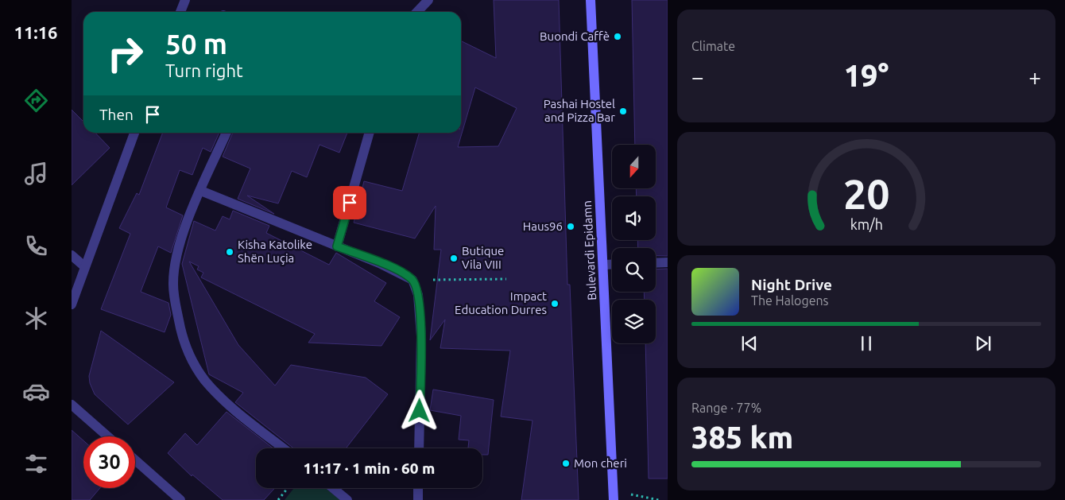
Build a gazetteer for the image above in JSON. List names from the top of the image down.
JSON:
{
  "streets": {
    "main road": ["Bulevardi Epidamn"]
  },
  "places": [
    "Buondi Caffè",
    "Pashai Hostel and Pizza Bar",
    "Haus96",
    "Kisha Katolike Shën Luçia",
    "Butique Vila VIII",
    "Impact Education Durres",
    "Mon cheri"
  ],
  "north": "bottom",
  "page": {
    "tabs": "11:16",
    "tile": [
      "Climate",
      ["Range · 77%", "385 km"]
    ],
    "turn": ["50 m", "Turn right"],
    "heat": ["−", "19°", "+"],
    "then": "Then",
    "song": ["Night Drive", "The Halogens"],
    "limit": "30",
    "trip": "11:17 · 1 min · 60 m",
    "gauge": ["20", "km/h"]
  }
}
